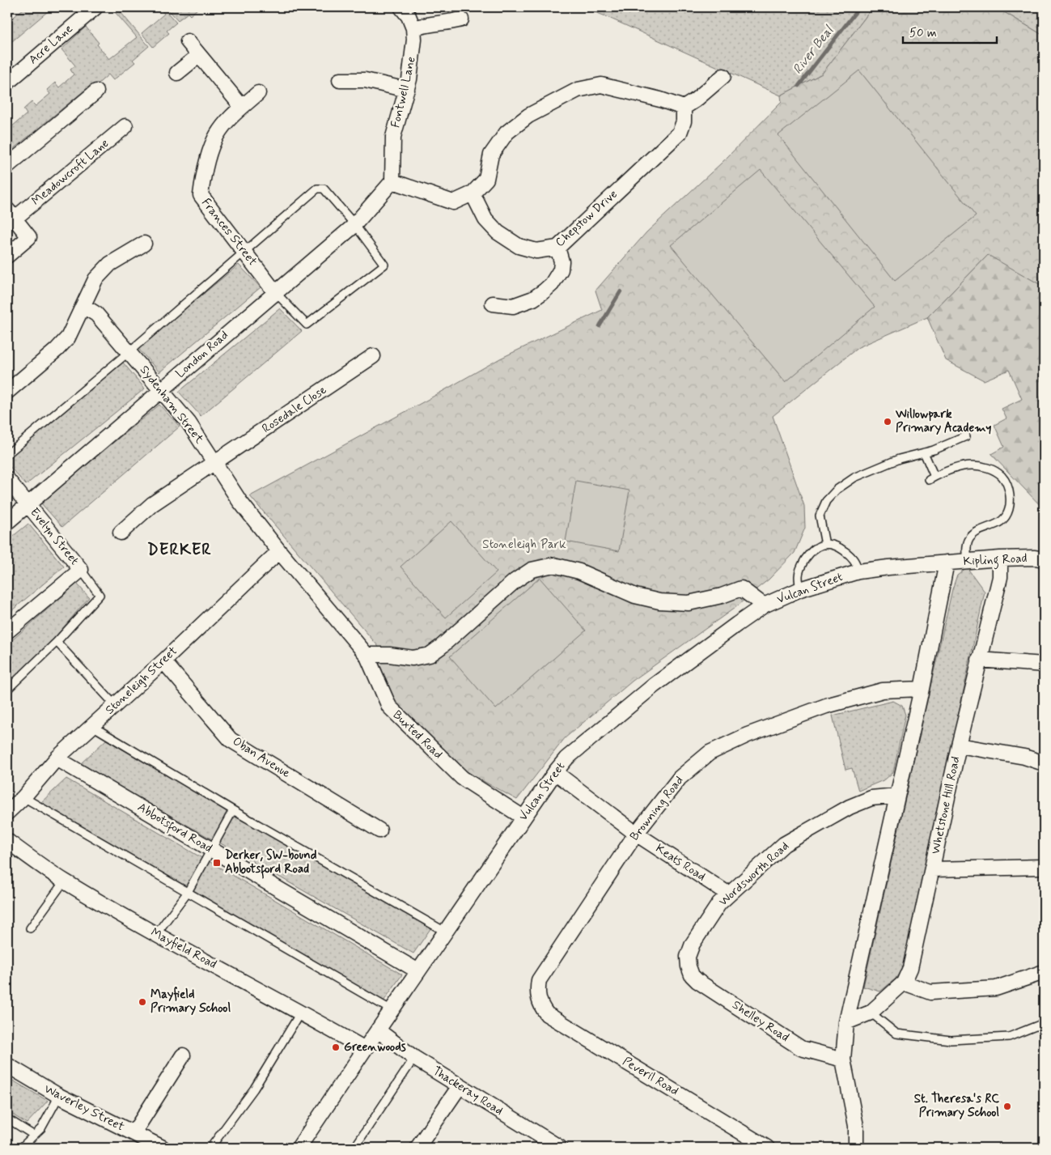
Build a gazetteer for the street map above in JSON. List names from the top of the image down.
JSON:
{
  "streets": {
    "street": [
      "Acre Lane",
      "Fontwell Lane",
      "Meadowcroft Lane",
      "Chepstow Drive",
      "Frances Street",
      "London Road",
      "Sydenham Street",
      "Rosedale Close",
      "Evelyn Street",
      "Kipling Road",
      "Vulcan Street",
      "Stoneleigh Street",
      "Buxted Road",
      "Oban Avenue",
      "Whetstone Hill Road",
      "Browning Road",
      "Abbotsford Road",
      "Keats Road",
      "Wordsworth Road",
      "Mayfield Road",
      "Shelley Road",
      "Peveril Road",
      "Thackeray Road",
      "Waverley Street"
    ]
  },
  "crossings": [
    ["Fontwell Lane", "London Road"],
    ["Frances Street", "London Road"],
    ["London Road", "Sydenham Street"],
    ["London Road", "Evelyn Street"],
    ["Sydenham Street", "Rosedale Close"],
    ["Sydenham Street", "Stoneleigh Street"],
    ["Sydenham Street", "Buxted Road"],
    ["Kipling Road", "Vulcan Street"],
    ["Kipling Road", "Whetstone Hill Road"],
    ["Vulcan Street", "Buxted Road"],
    ["Vulcan Street", "Abbotsford Road"],
    ["Vulcan Street", "Keats Road"],
    ["Vulcan Street", "Mayfield Road"],
    ["Vulcan Street", "Thackeray Road"],
    ["Stoneleigh Street", "Buxted Road"],
    ["Stoneleigh Street", "Oban Avenue"],
    ["Stoneleigh Street", "Abbotsford Road"],
    ["Browning Road", "Keats Road"],
    ["Browning Road", "Peveril Road"],
    ["Keats Road", "Wordsworth Road"],
    ["Wordsworth Road", "Shelley Road"]
  ],
  "districts": ["DERKER"],
  "water": ["River Beal"],
  "parks": ["Stoneleigh Park"],
  "places": {
    "other": [
      "Willowpark Primary Academy",
      "Mayfield Primary School",
      "Greenwoods",
      "St. Theresa's RC Primary School"
    ],
    "transit": ["Derker, SW-bound Abbotsford Road"]
  },
  "scale_bar": "50 m"
}
